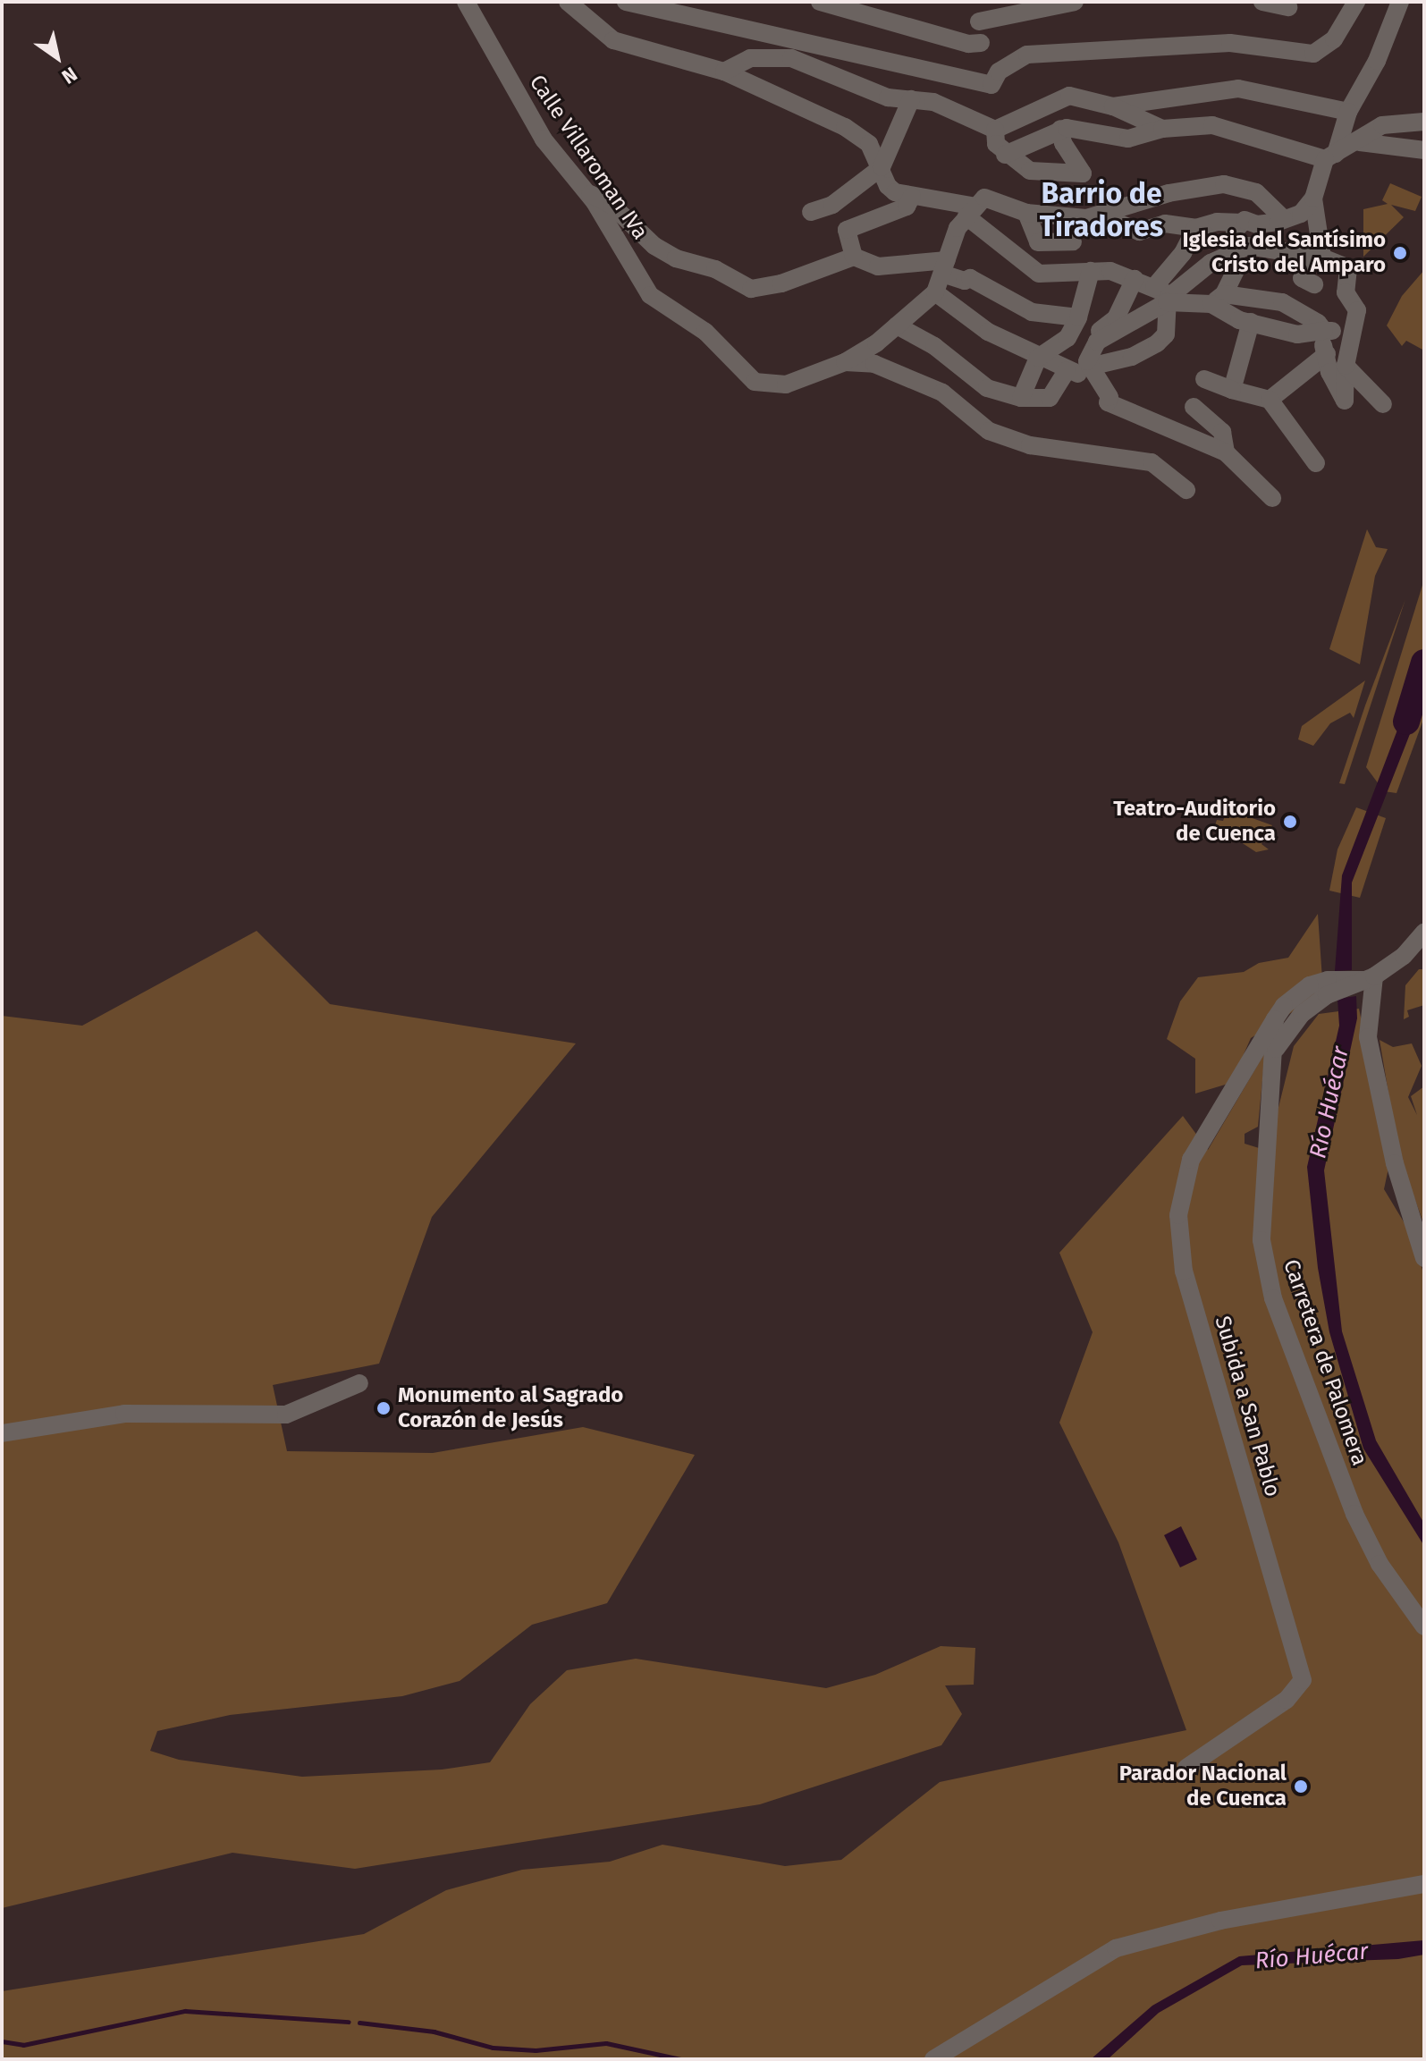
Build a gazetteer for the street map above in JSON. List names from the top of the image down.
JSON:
{
  "streets": {
    "street": ["Calle Villaroman IVa", "Carretera de Palomera", "Subida a San Pablo"]
  },
  "crossings": [
    ["Carretera de Palomera", "Subida a San Pablo"]
  ],
  "districts": ["Barrio de Tiradores"],
  "water": ["Río Huécar"],
  "places": [
    "Iglesia del Santísimo Cristo del Amparo",
    "Teatro-Auditorio de Cuenca",
    "Monumento al Sagrado Corazón de Jesús",
    "Parador Nacional de Cuenca"
  ],
  "north": "bottom right"
}
